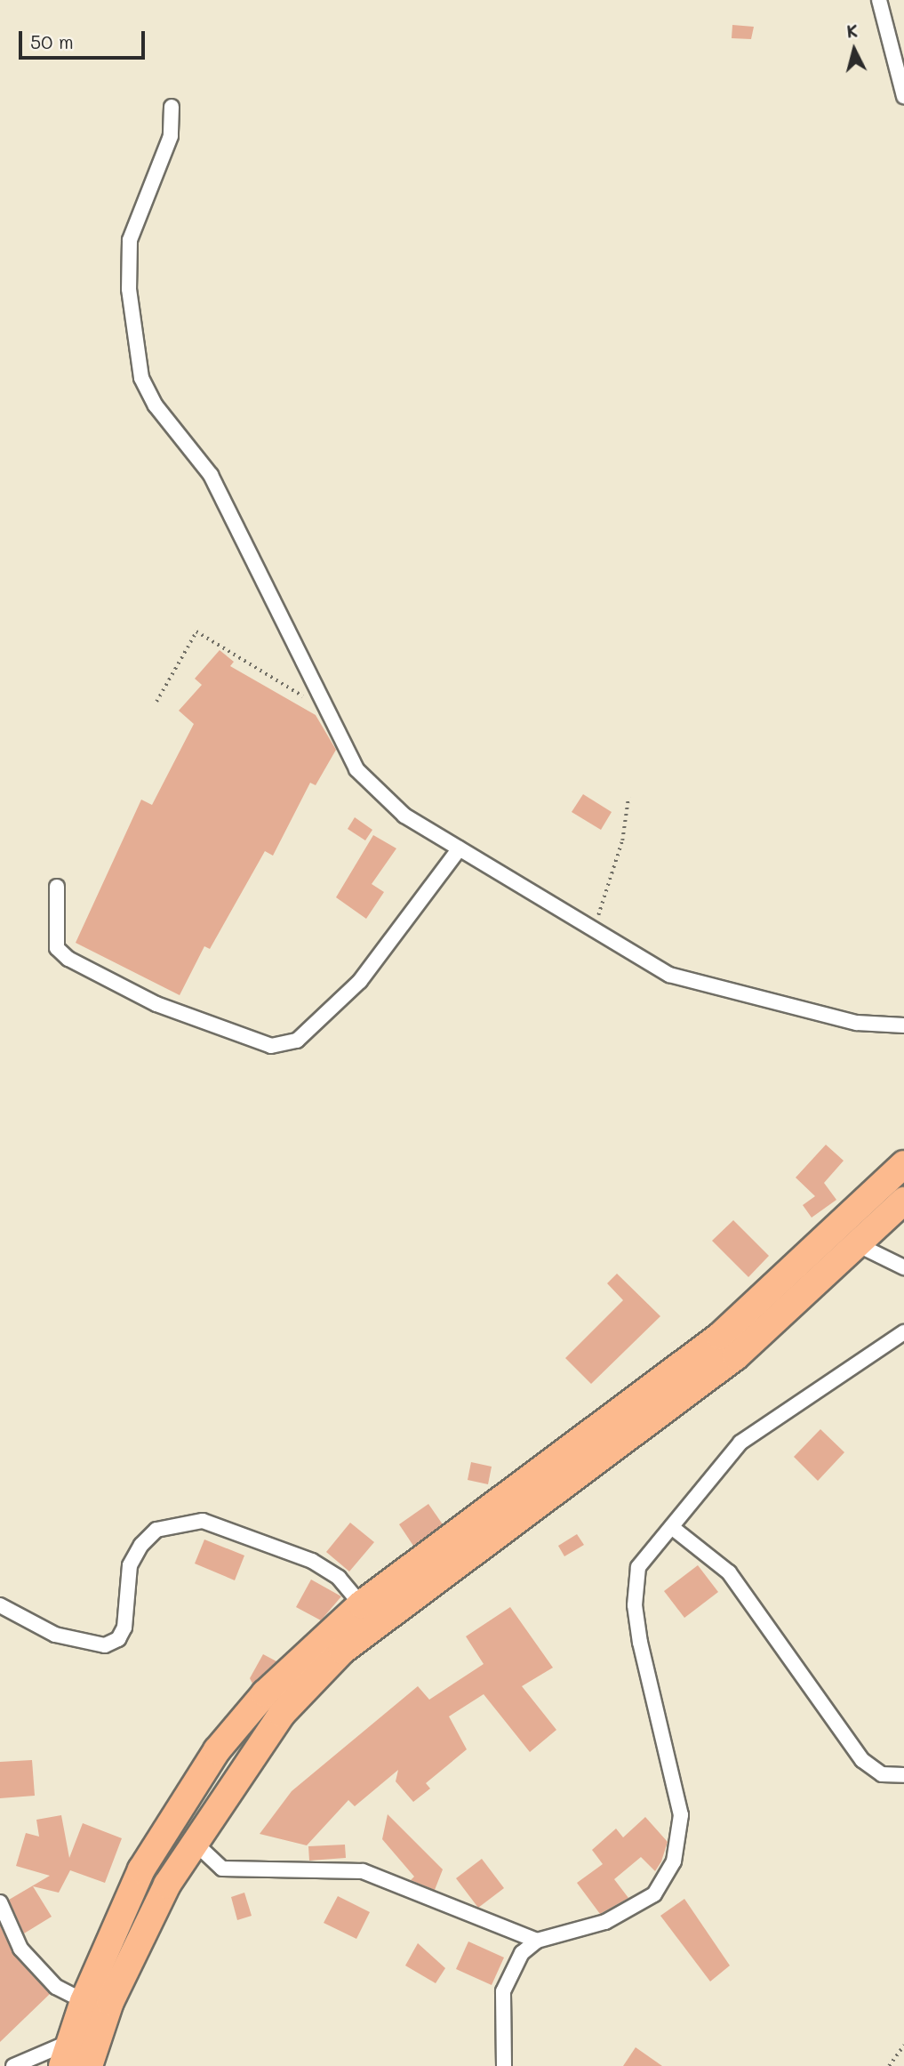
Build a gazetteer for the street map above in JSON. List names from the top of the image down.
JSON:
{
  "scale_bar": "50 m",
  "north": "top"
}
